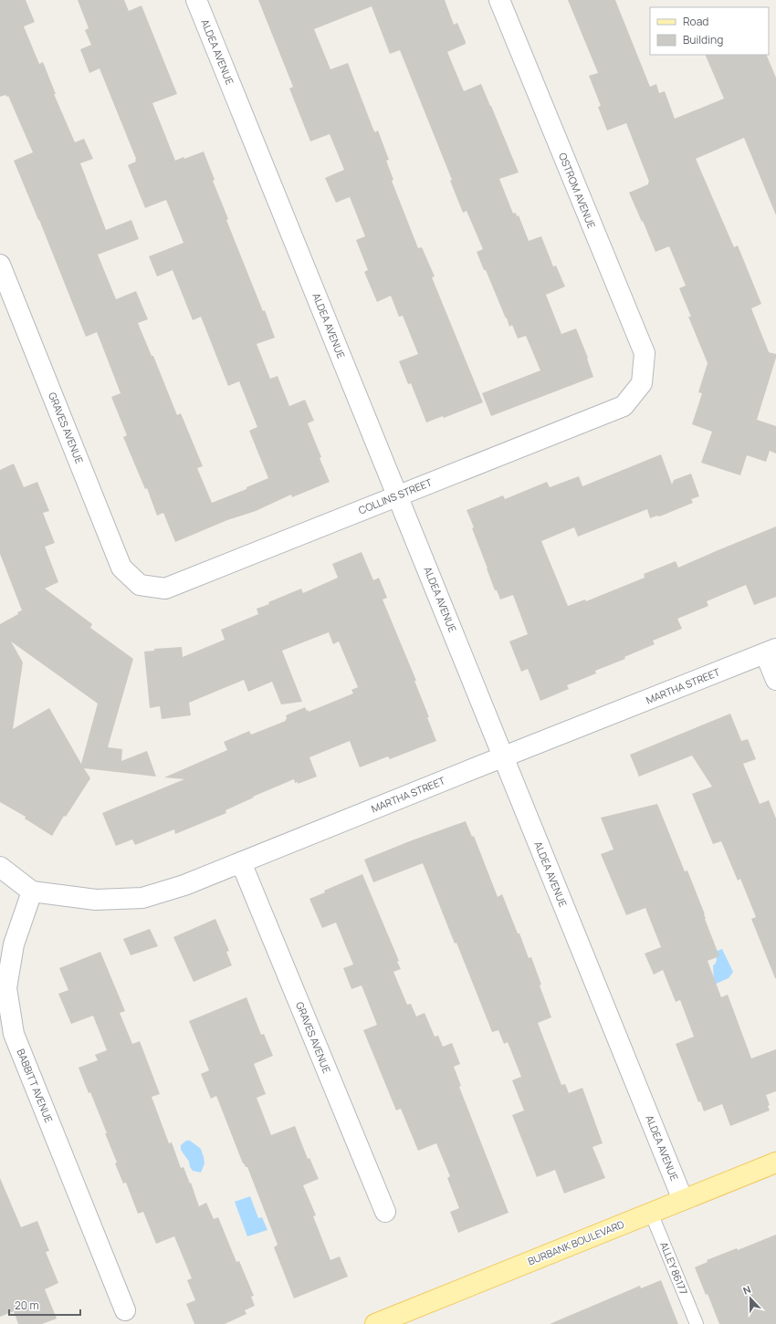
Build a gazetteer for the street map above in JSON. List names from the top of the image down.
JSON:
{
  "streets": {
    "main road": ["BURBANK BOULEVARD"],
    "street": [
      "ALDEA AVENUE",
      "OSTROM AVENUE",
      "GRAVES AVENUE",
      "COLLINS STREET",
      "MARTHA STREET",
      "BABBITT AVENUE"
    ],
    "lane": ["ALLEY 86177"]
  },
  "crossings": [
    ["ALDEA AVENUE", "COLLINS STREET"],
    ["ALDEA AVENUE", "MARTHA STREET"],
    ["ALDEA AVENUE", "BURBANK BOULEVARD"],
    ["OSTROM AVENUE", "COLLINS STREET"],
    ["GRAVES AVENUE", "COLLINS STREET"],
    ["GRAVES AVENUE", "MARTHA STREET"],
    ["MARTHA STREET", "BABBITT AVENUE"],
    ["BURBANK BOULEVARD", "ALLEY 86177"]
  ],
  "legend": ["Road", "Building"],
  "scale_bar": "20 m",
  "north": "top"
}
